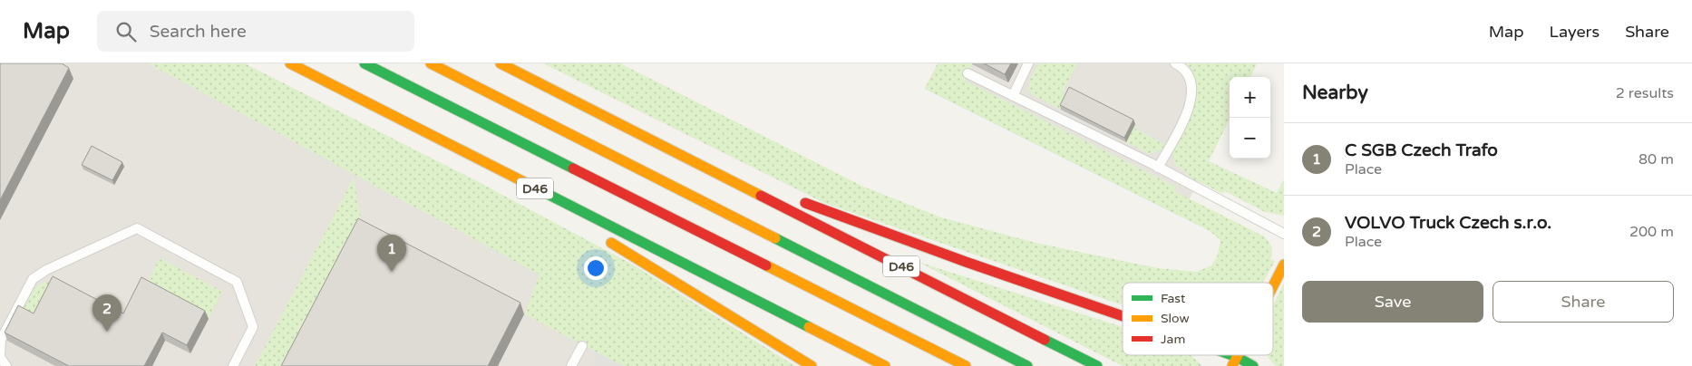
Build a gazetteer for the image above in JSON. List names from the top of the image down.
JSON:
{
  "streets": {
    "main road": ["D46"]
  },
  "legend": ["Fast", "Slow", "Jam"],
  "page": {
    "header": "Map",
    "search": "Search here",
    "nav": ["Map", "Layers", "Share"],
    "heading": ["Nearby", "2 results"],
    "map_buttons": ["+", "−"],
    "list": [
      {
        "mark": "1",
        "name": "C SGB Czech Trafo",
        "note": "Place",
        "value": "80 m"
      },
      {
        "mark": "2",
        "name": "VOLVO Truck Czech s.r.o.",
        "note": "Place",
        "value": "200 m"
      }
    ],
    "pins": ["1", "2"],
    "buttons": ["Save", "Share"]
  }
}
